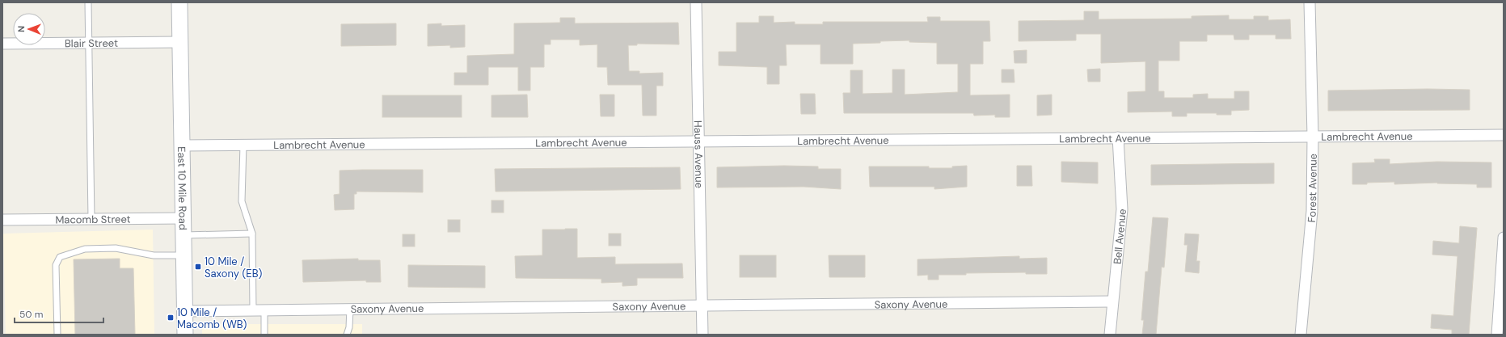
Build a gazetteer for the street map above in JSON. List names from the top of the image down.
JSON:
{
  "streets": {
    "main road": ["East 10 Mile Road"],
    "street": [
      "Blair Street",
      "Lambrecht Avenue",
      "Hauss Avenue",
      "Forest Avenue",
      "Macomb Street",
      "Bell Avenue",
      "Saxony Avenue"
    ]
  },
  "crossings": [
    ["Blair Street", "East 10 Mile Road"],
    ["Lambrecht Avenue", "Hauss Avenue"],
    ["Lambrecht Avenue", "East 10 Mile Road"],
    ["Lambrecht Avenue", "Forest Avenue"],
    ["Lambrecht Avenue", "Bell Avenue"],
    ["Hauss Avenue", "Saxony Avenue"],
    ["East 10 Mile Road", "Macomb Street"],
    ["East 10 Mile Road", "Saxony Avenue"],
    ["Bell Avenue", "Saxony Avenue"]
  ],
  "places": {
    "transit": ["10 Mile / Saxony (EB)", "10 Mile / Macomb (WB)"]
  },
  "scale_bar": "50 m",
  "north": "left"
}
